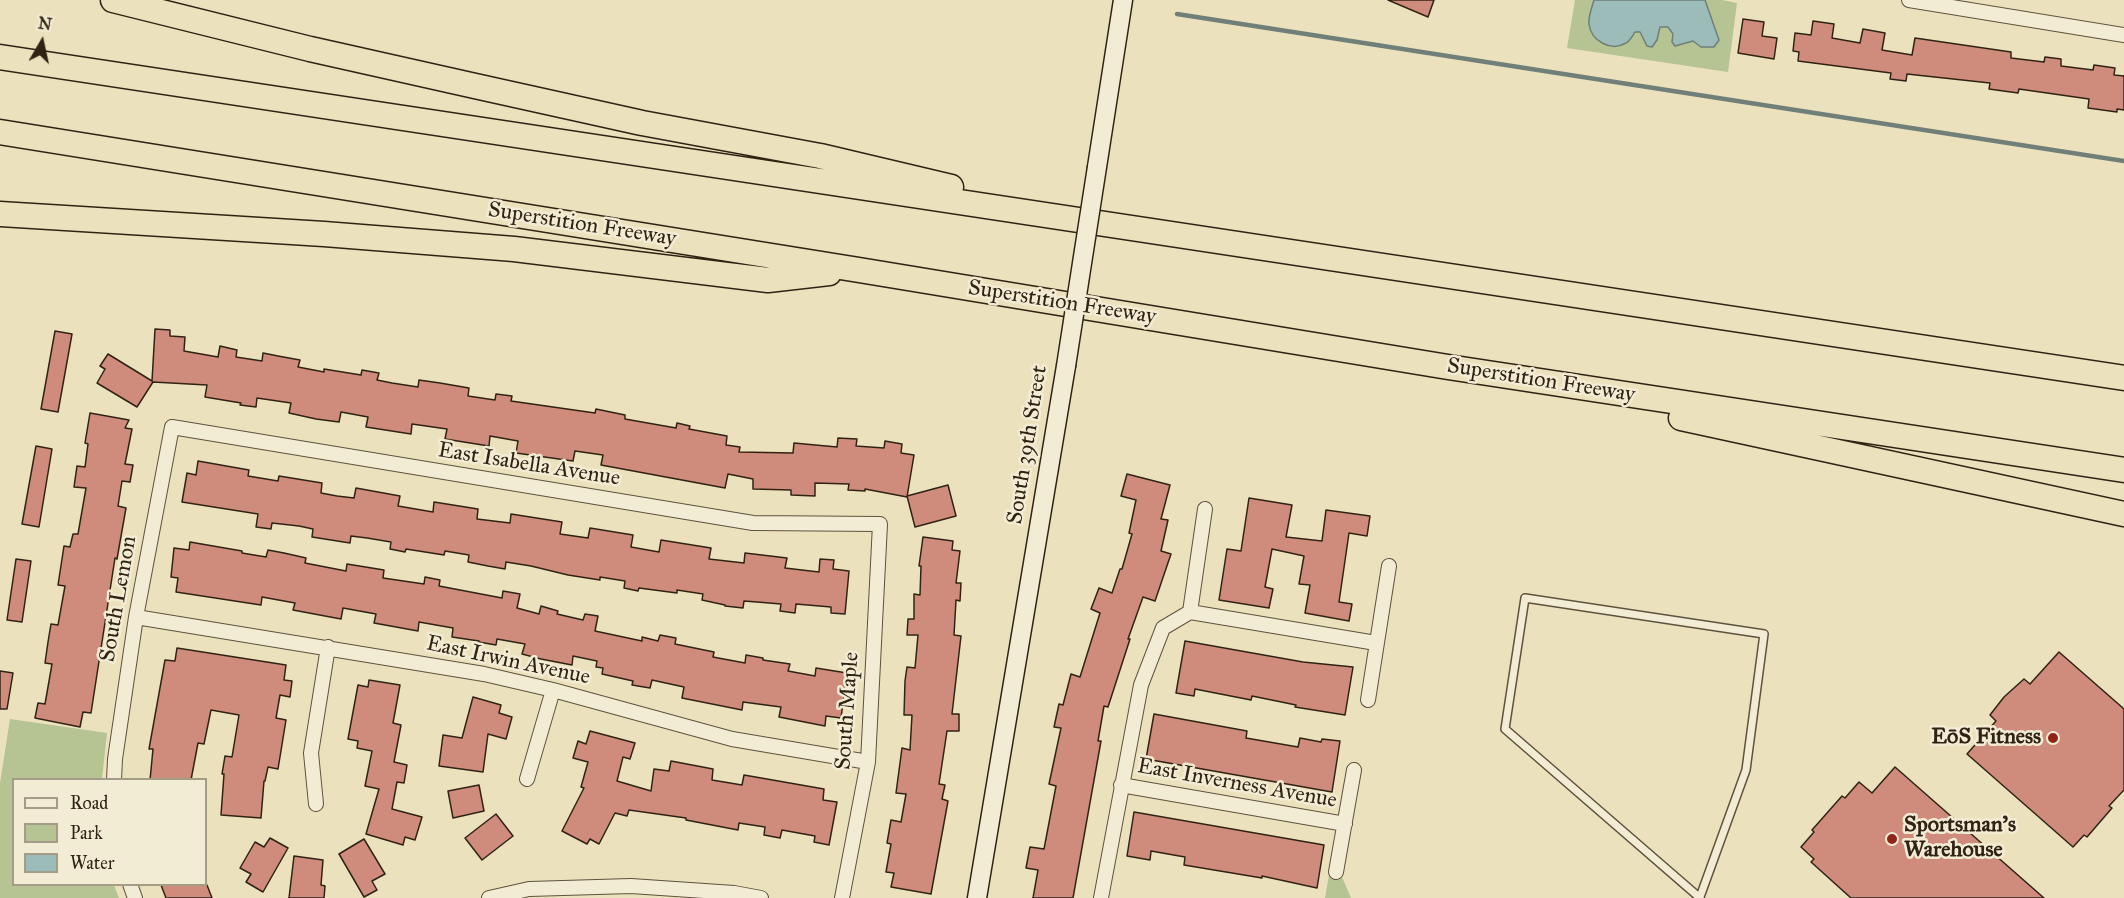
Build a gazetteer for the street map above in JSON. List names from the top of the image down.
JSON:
{
  "streets": {
    "highway": ["Superstition Freeway"],
    "street": [
      "South 39th Street",
      "East Isabella Avenue",
      "South Lemon",
      "East Irwin Avenue",
      "South Maple",
      "East Inverness Avenue"
    ]
  },
  "crossings": [
    ["East Isabella Avenue", "South Lemon"],
    ["East Isabella Avenue", "South Maple"],
    ["South Lemon", "East Irwin Avenue"],
    ["East Irwin Avenue", "South Maple"]
  ],
  "places": ["EōS Fitness", "Sportsman's Warehouse"],
  "legend": ["Road", "Park", "Water"],
  "north": "top"
}
